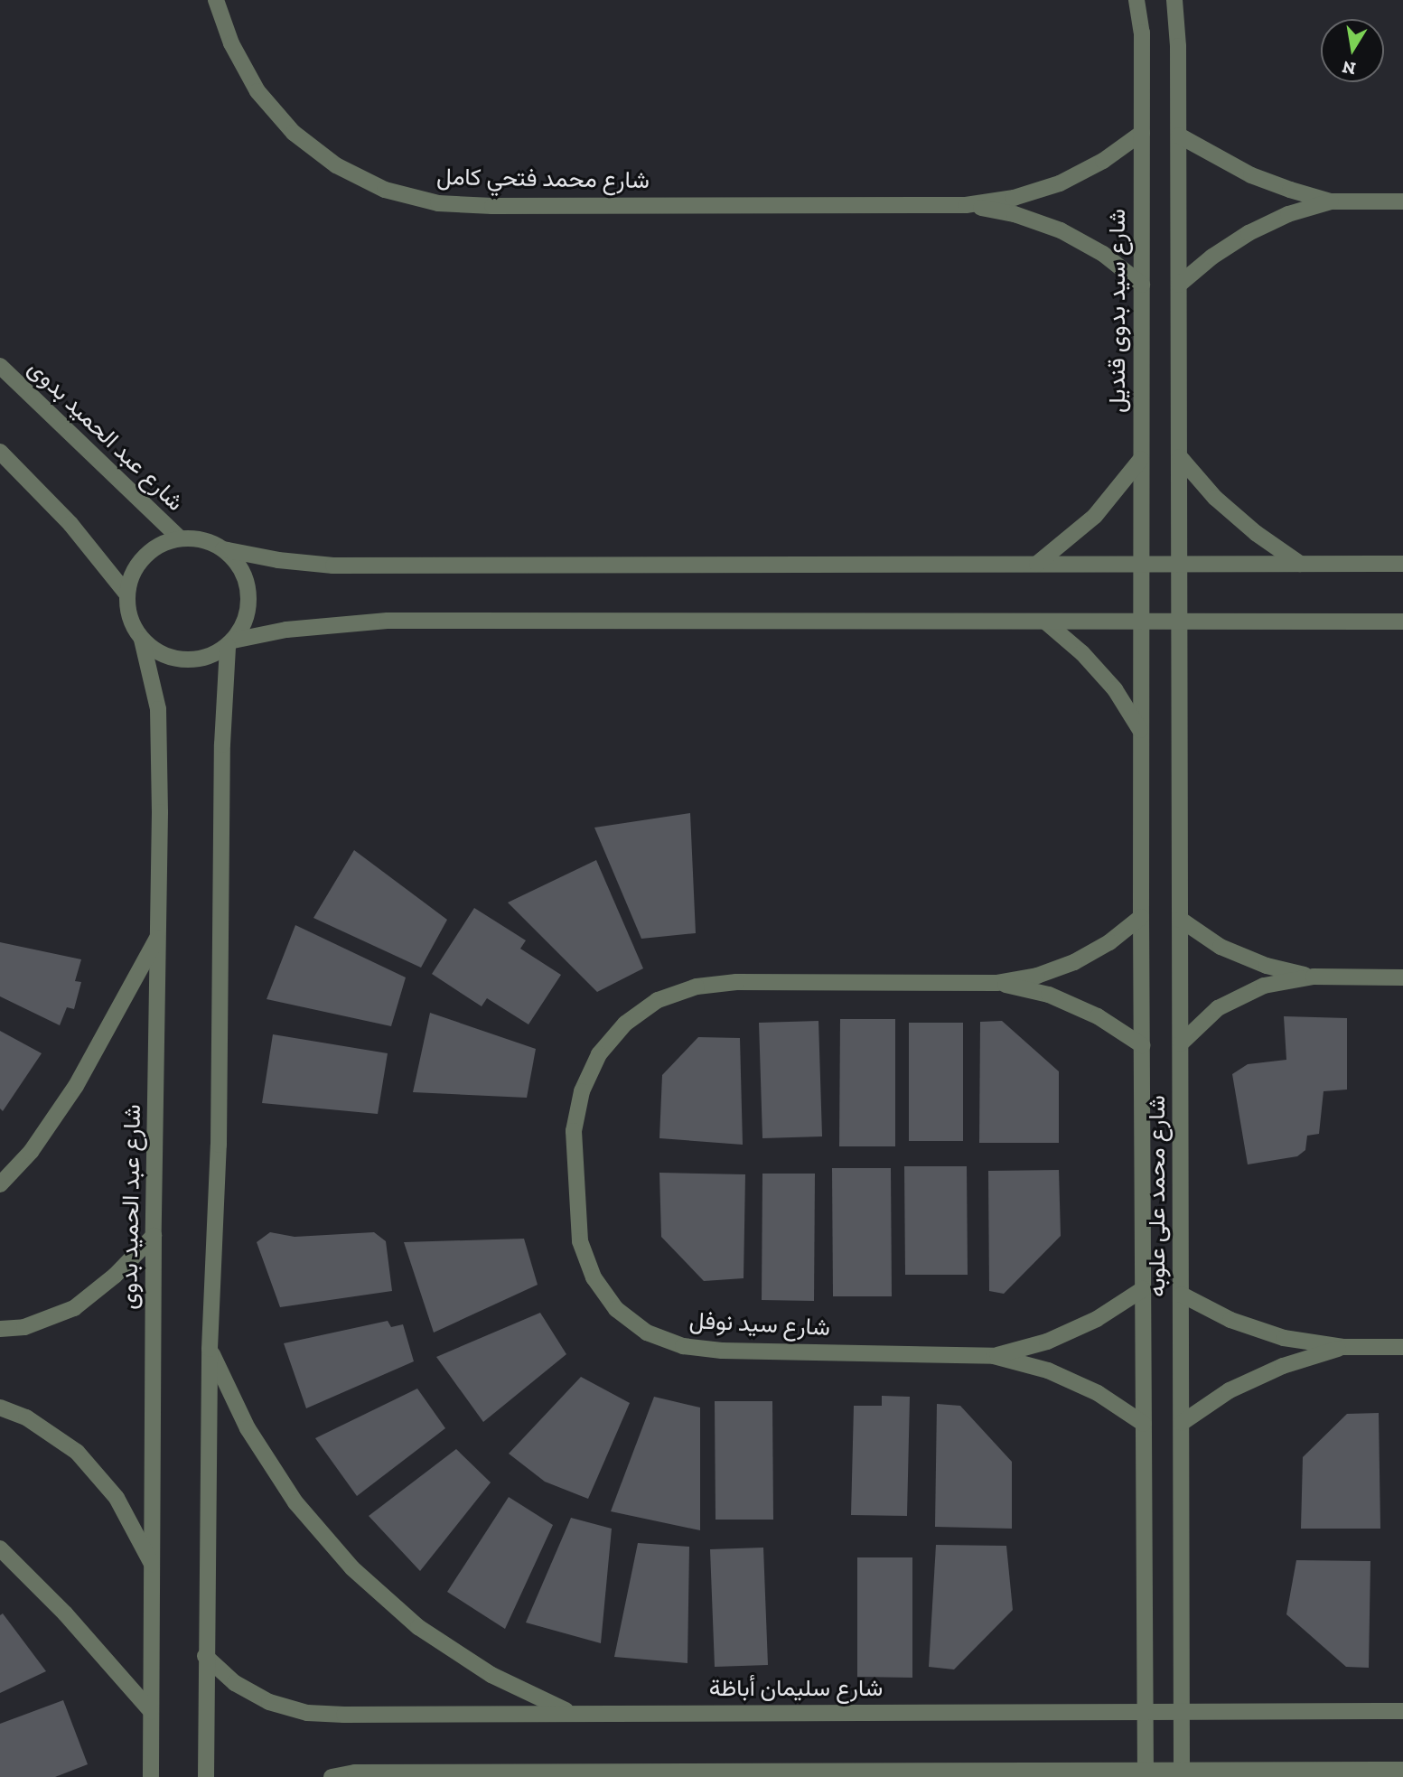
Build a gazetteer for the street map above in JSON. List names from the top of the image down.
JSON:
{
  "streets": {
    "street": [
      "شارع محمد فتحي كامل",
      "شارع سيد بدوى قنديل",
      "شارع عبد الحميد بدوى",
      "شارع محمد على علوبه",
      "شارع سيد نوفل",
      "شارع سليمان أباظة"
    ]
  },
  "crossings": [
    ["شارع محمد فتحي كامل", "شارع سيد بدوى قنديل"],
    ["شارع سيد بدوى قنديل", "شارع محمد على علوبه"],
    ["شارع محمد على علوبه", "شارع سيد نوفل"],
    ["شارع محمد على علوبه", "شارع سليمان أباظة"]
  ],
  "north": "bottom"
}
